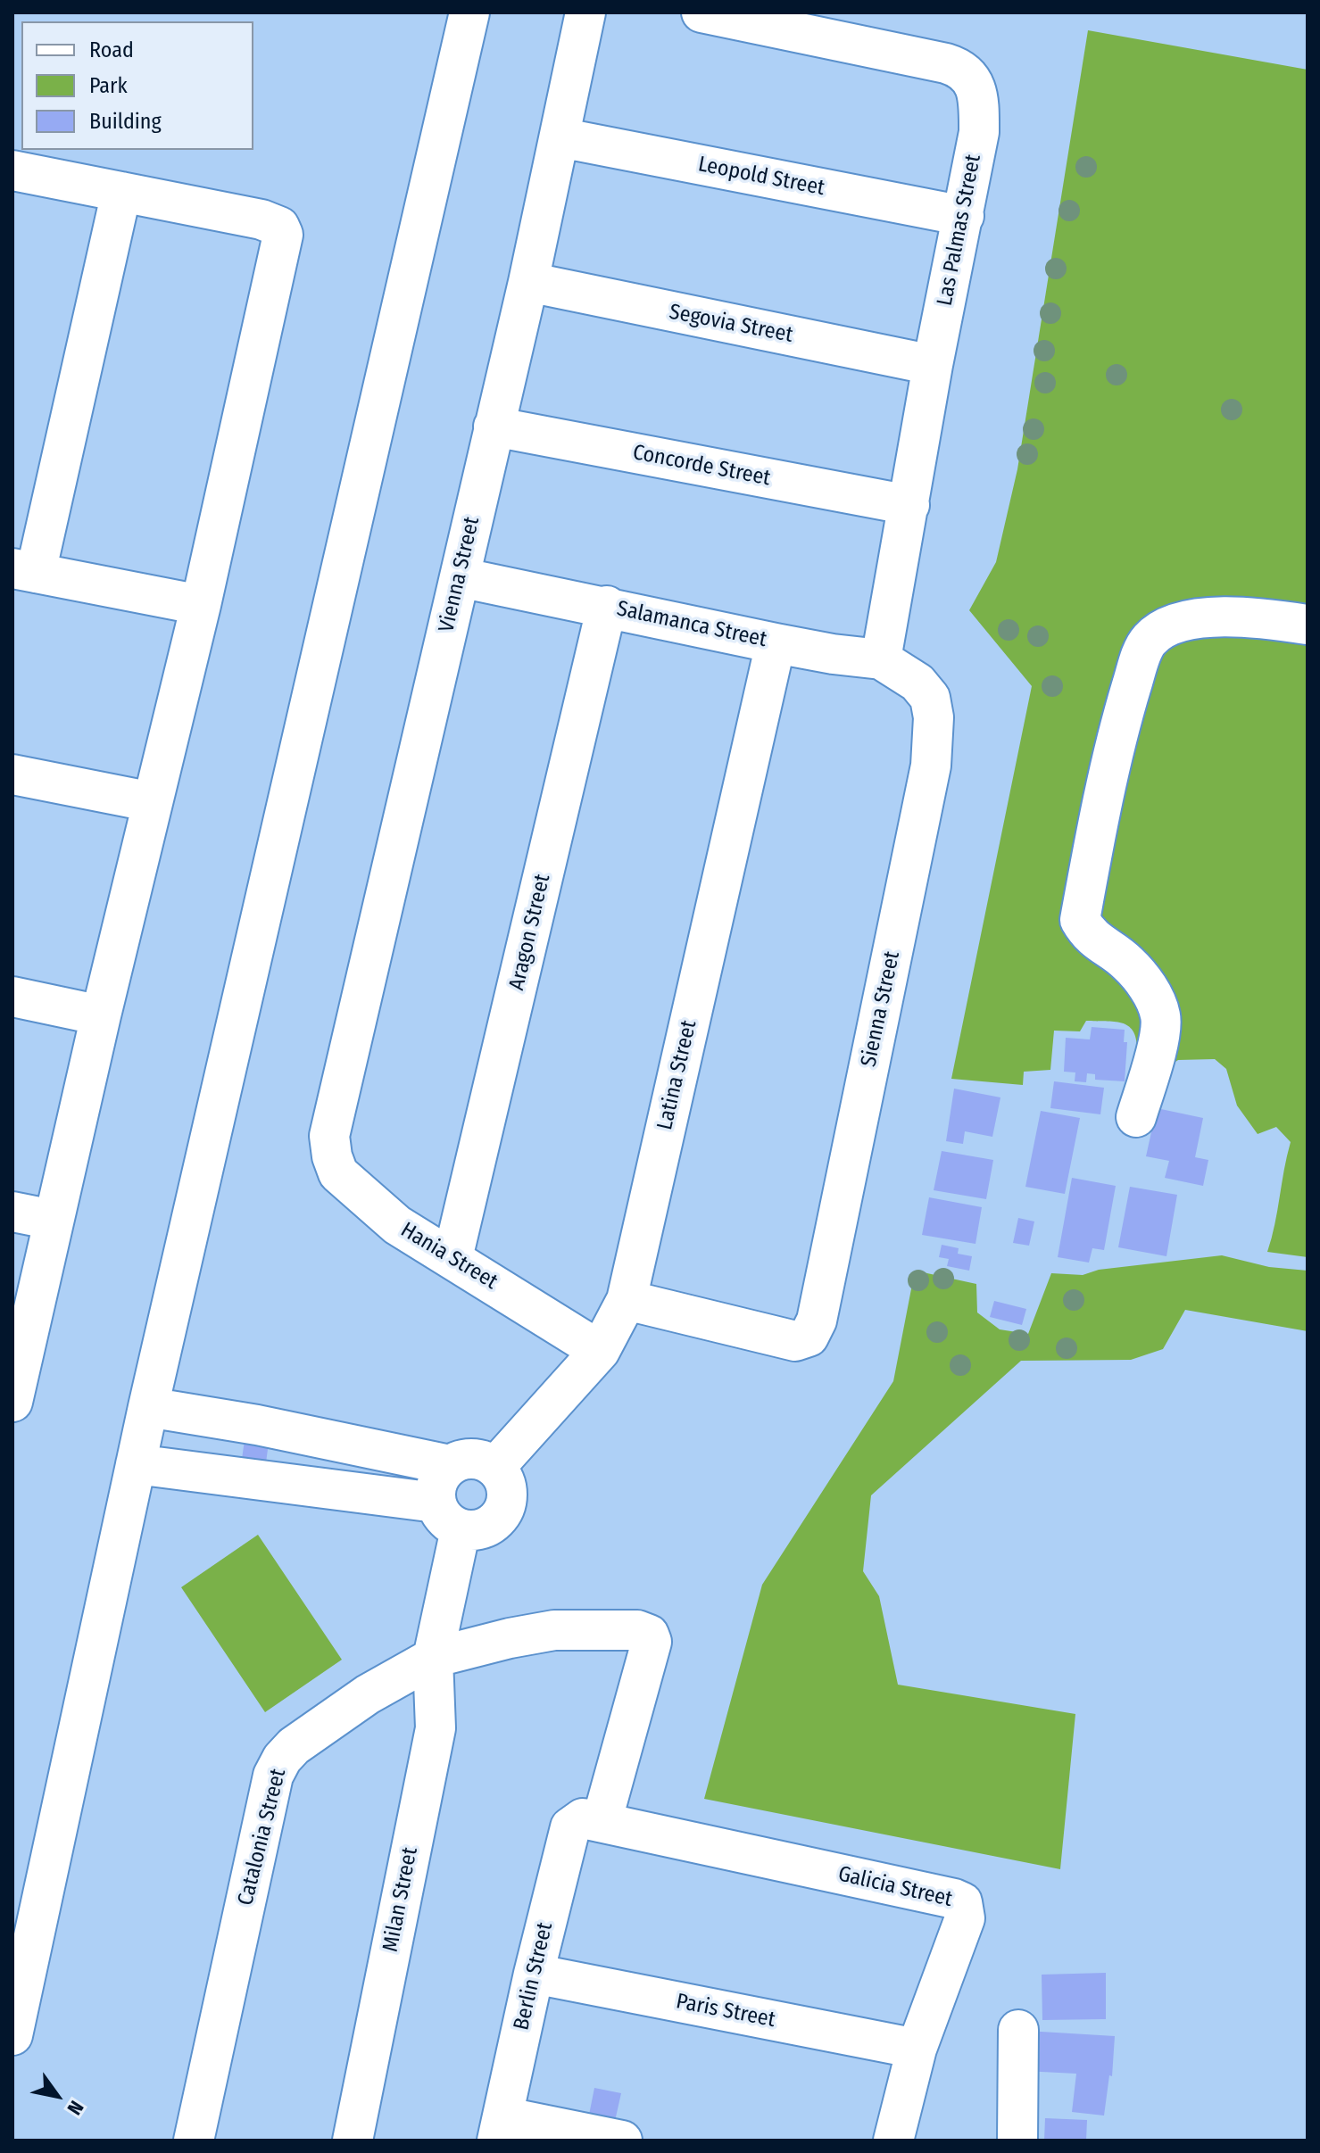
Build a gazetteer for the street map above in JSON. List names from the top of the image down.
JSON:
{
  "streets": {
    "street": [
      "Leopold Street",
      "Las Palmas Street",
      "Segovia Street",
      "Concorde Street",
      "Vienna Street",
      "Salamanca Street",
      "Aragon Street",
      "Sienna Street",
      "Latina Street",
      "Hania Street",
      "Catalonia Street",
      "Galicia Street",
      "Milan Street",
      "Berlin Street",
      "Paris Street"
    ]
  },
  "crossings": [
    ["Leopold Street", "Las Palmas Street"],
    ["Leopold Street", "Vienna Street"],
    ["Las Palmas Street", "Segovia Street"],
    ["Las Palmas Street", "Concorde Street"],
    ["Las Palmas Street", "Salamanca Street"],
    ["Segovia Street", "Vienna Street"],
    ["Concorde Street", "Vienna Street"],
    ["Vienna Street", "Salamanca Street"],
    ["Vienna Street", "Hania Street"],
    ["Salamanca Street", "Aragon Street"],
    ["Salamanca Street", "Sienna Street"],
    ["Salamanca Street", "Latina Street"],
    ["Aragon Street", "Hania Street"],
    ["Sienna Street", "Latina Street"],
    ["Latina Street", "Hania Street"],
    ["Latina Street", "Milan Street"],
    ["Catalonia Street", "Milan Street"],
    ["Catalonia Street", "Berlin Street"],
    ["Galicia Street", "Berlin Street"],
    ["Galicia Street", "Paris Street"],
    ["Berlin Street", "Paris Street"]
  ],
  "legend": ["Road", "Park", "Building"],
  "north": "bottom right"
}
